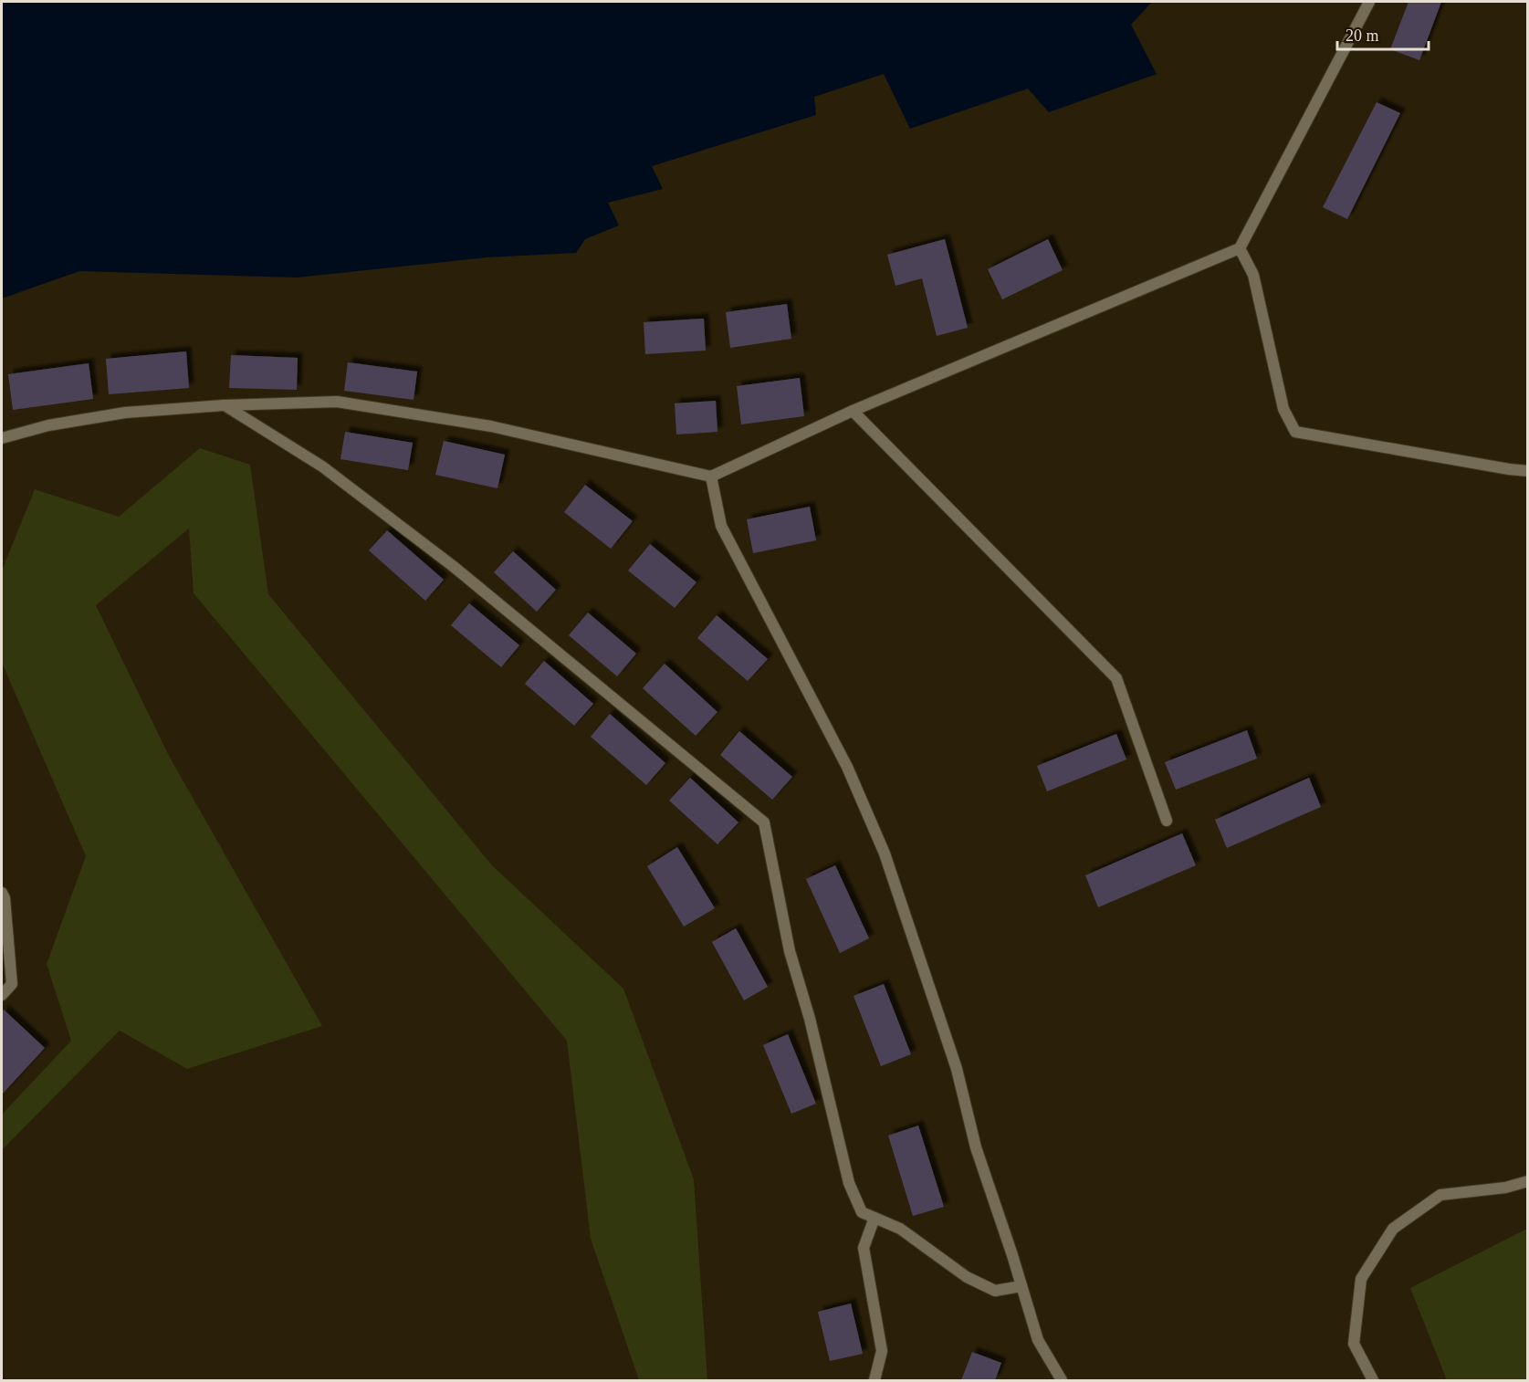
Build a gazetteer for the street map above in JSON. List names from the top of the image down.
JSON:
{
  "scale_bar": "20 m"
}
